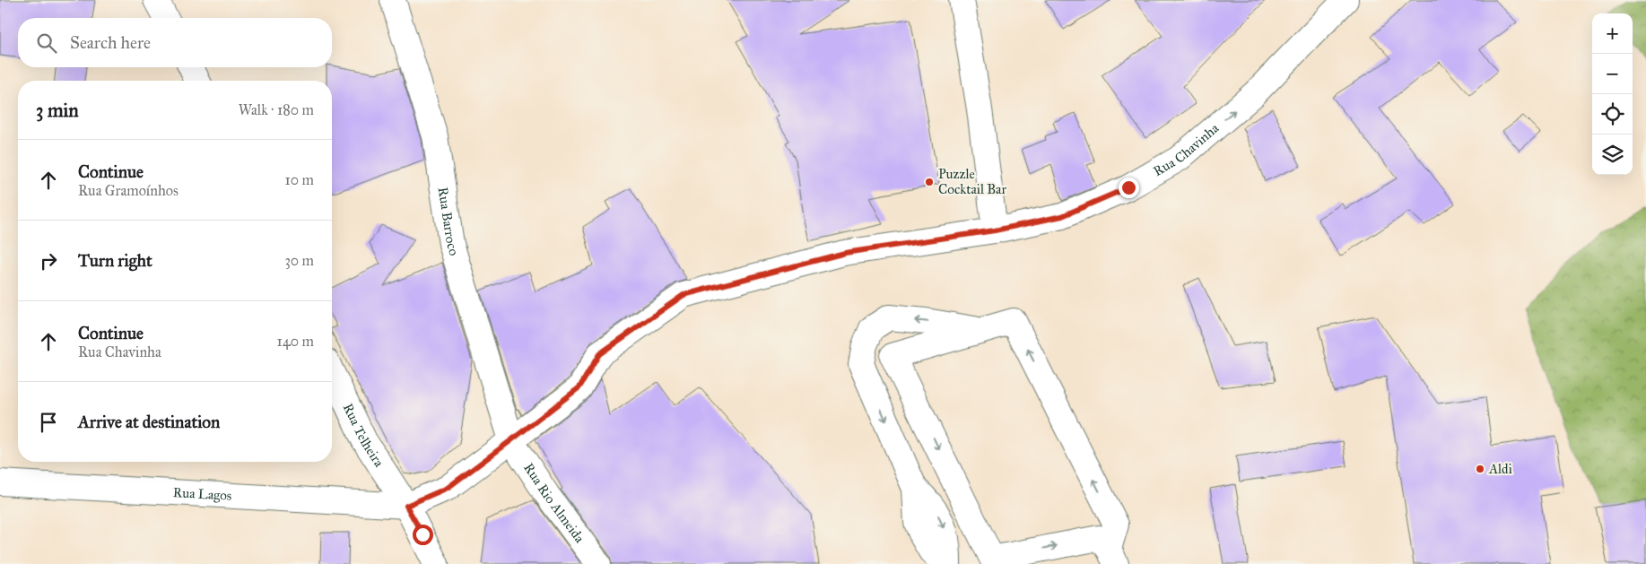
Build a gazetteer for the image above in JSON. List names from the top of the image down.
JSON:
{
  "streets": {
    "street": [
      "Rua Chavinha",
      "Rua Barroco",
      "Rua Telheira",
      "Rua Lagos",
      "Rua Rio Almeida"
    ]
  },
  "crossings": [
    ["Rua Chavinha", "Rua Barroco"],
    ["Rua Chavinha", "Rua Telheira"],
    ["Rua Chavinha", "Rua Lagos"],
    ["Rua Chavinha", "Rua Rio Almeida"],
    ["Rua Barroco", "Rua Rio Almeida"],
    ["Rua Telheira", "Rua Lagos"]
  ],
  "one_way": ["Rua Chavinha"],
  "places": ["Puzzle Cocktail Bar", "Aldi"],
  "page": {
    "map_buttons": ["+", "−"],
    "search": "Search here",
    "heading": ["3 min", "Walk · 180 m"],
    "list": [
      ["Continue", "Rua Gramoínhos", "10 m"],
      ["Turn right", "30 m"],
      ["Continue", "Rua Chavinha", "140 m"],
      "Arrive at destination"
    ]
  }
}
